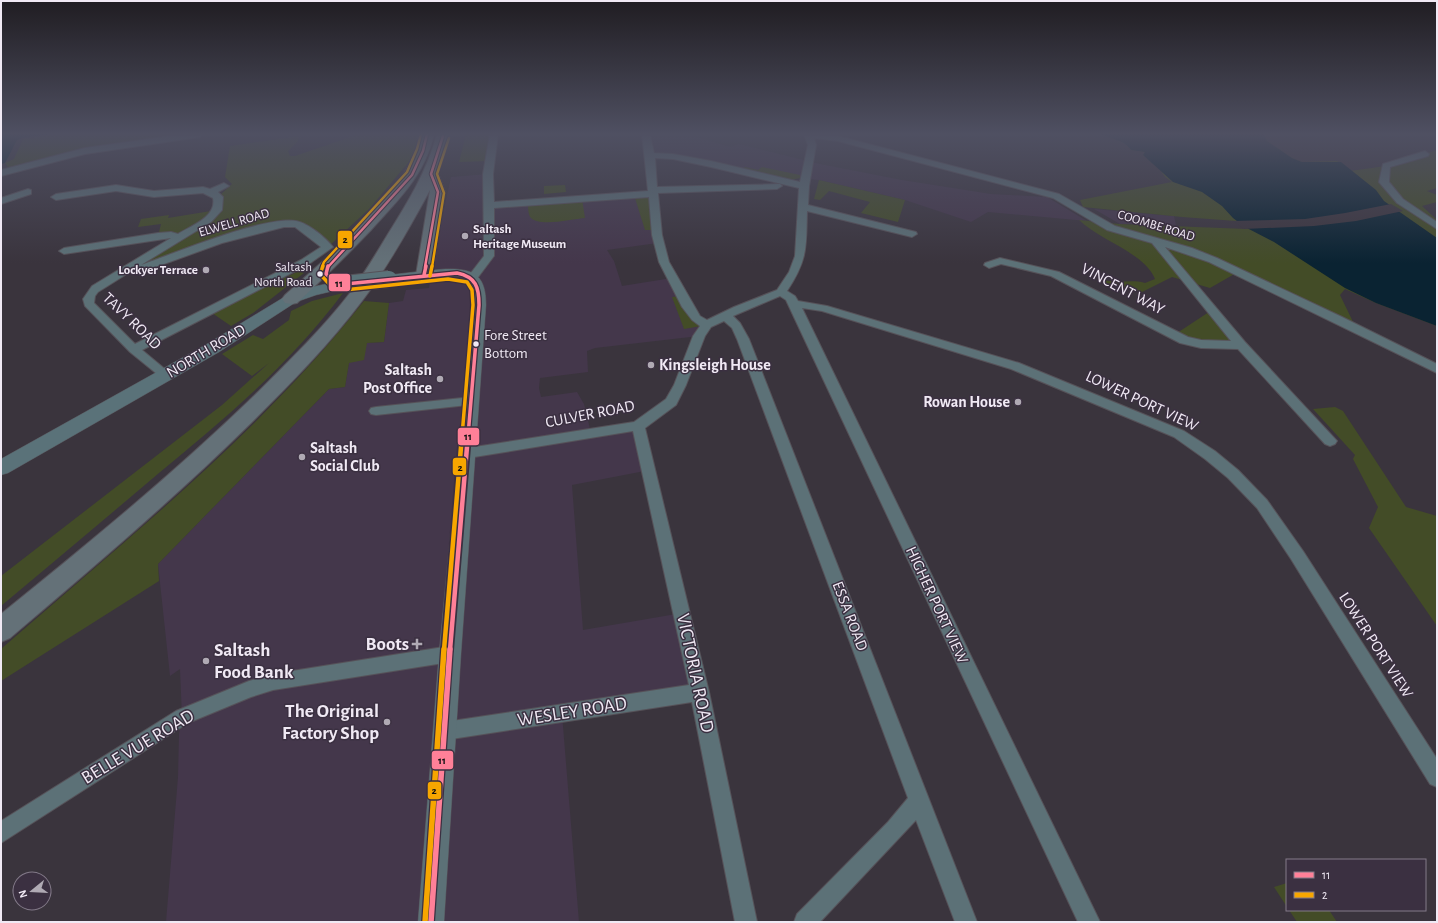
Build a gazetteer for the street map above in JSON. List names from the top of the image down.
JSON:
{
  "streets": {
    "main road": ["NORTH ROAD"],
    "street": [
      "ELWELL ROAD",
      "COOMBE ROAD",
      "VINCENT WAY",
      "TAVY ROAD",
      "LOWER PORT VIEW",
      "CULVER ROAD",
      "HIGHER PORT VIEW",
      "ESSA ROAD",
      "VICTORIA ROAD",
      "WESLEY ROAD",
      "BELLE VUE ROAD"
    ]
  },
  "crossings": [
    ["ELWELL ROAD", "TAVY ROAD"],
    ["TAVY ROAD", "NORTH ROAD"],
    ["LOWER PORT VIEW", "HIGHER PORT VIEW"],
    ["CULVER ROAD", "HIGHER PORT VIEW"],
    ["CULVER ROAD", "ESSA ROAD"],
    ["CULVER ROAD", "VICTORIA ROAD"],
    ["VICTORIA ROAD", "WESLEY ROAD"]
  ],
  "places": {
    "other": [
      "Saltash Heritage Museum",
      "Lockyer Terrace",
      "Saltash North Road",
      "Fore Street Bottom",
      "Kingsleigh House",
      "Saltash Post Office",
      "Rowan House",
      "Saltash Social Club",
      "Saltash Food Bank",
      "The Original Factory Shop"
    ],
    "health": ["Boots"]
  },
  "lines": ["transit line 11", "transit line 2"],
  "legend": ["11", "2"],
  "north": "left"
}
